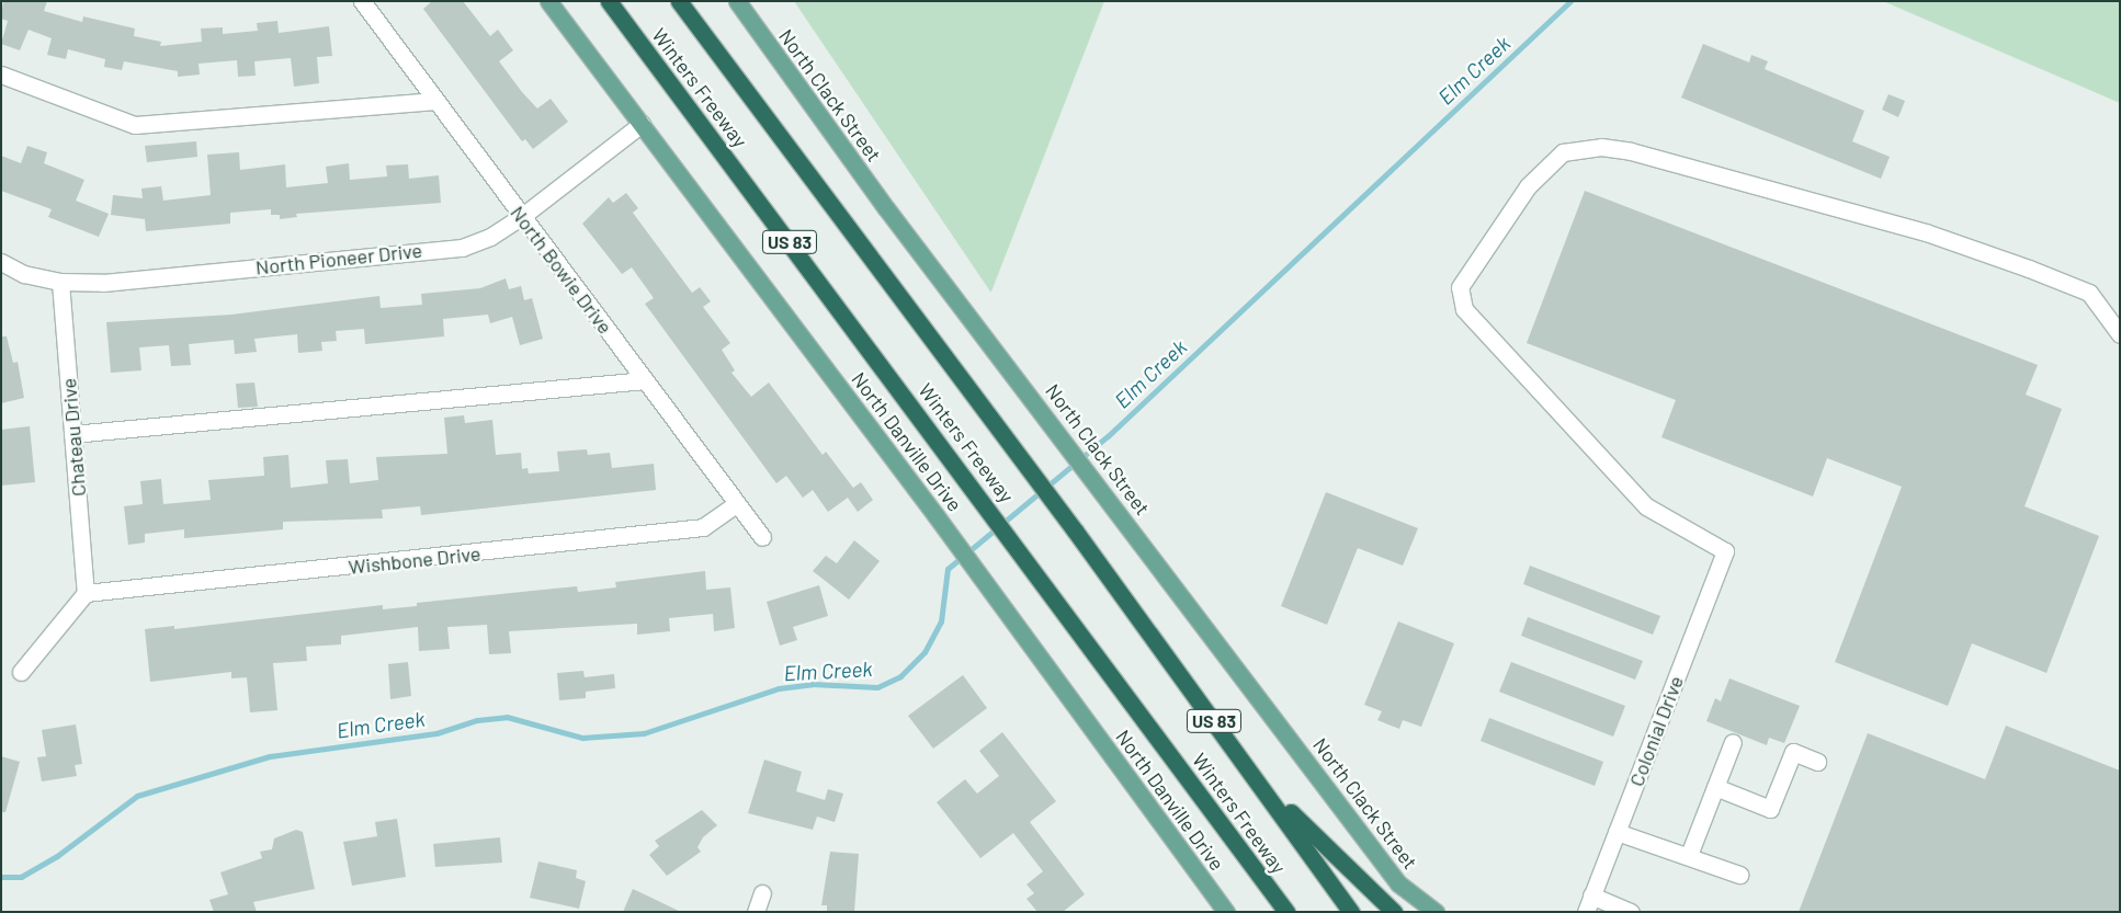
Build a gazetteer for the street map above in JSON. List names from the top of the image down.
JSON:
{
  "streets": {
    "highway": ["Winters Freeway", "US 83"],
    "main road": ["North Clack Street", "North Danville Drive"],
    "street": [
      "North Pioneer Drive",
      "North Bowie Drive",
      "Chateau Drive",
      "Wishbone Drive",
      "Colonial Drive"
    ]
  },
  "crossings": [
    ["North Pioneer Drive", "North Bowie Drive"],
    ["North Pioneer Drive", "Chateau Drive"],
    ["North Pioneer Drive", "North Danville Drive"],
    ["North Bowie Drive", "Wishbone Drive"],
    ["Chateau Drive", "Wishbone Drive"]
  ],
  "water": ["Elm Creek"]
}
